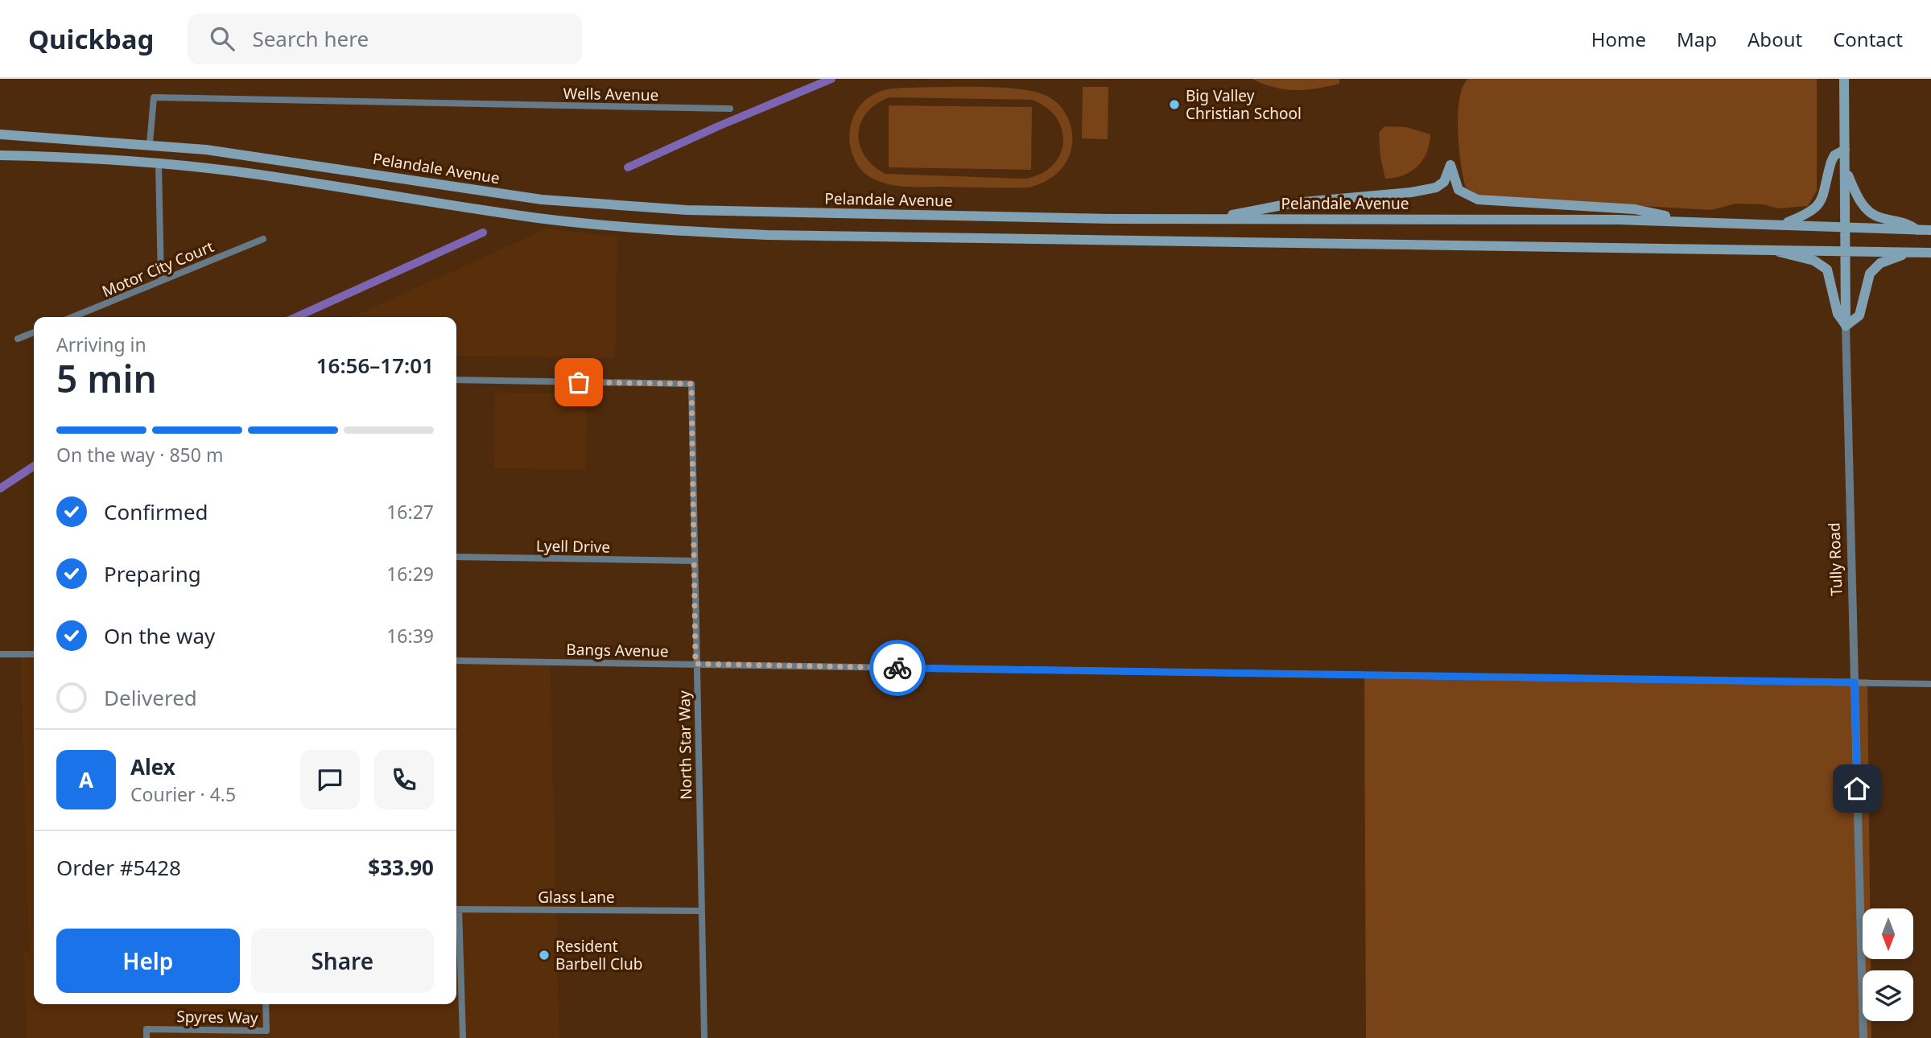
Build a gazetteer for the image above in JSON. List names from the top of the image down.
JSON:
{
  "streets": {
    "main road": ["Pelandale Avenue", "Tully Road"],
    "street": [
      "Wells Avenue",
      "Motor City Court",
      "Lyell Drive",
      "Bangs Avenue",
      "North Star Way",
      "Glass Lane",
      "Spyres Way"
    ]
  },
  "crossings": [
    ["Wells Avenue", "Pelandale Avenue"],
    ["Pelandale Avenue", "Tully Road"],
    ["Lyell Drive", "North Star Way"],
    ["Tully Road", "Bangs Avenue"],
    ["Bangs Avenue", "North Star Way"],
    ["North Star Way", "Glass Lane"]
  ],
  "places": ["Big Valley Christian School", "Resident Barbell Club"],
  "north": "bottom",
  "page": {
    "header": "Quickbag",
    "search": "Search here",
    "nav": [
      "Home",
      "Map",
      "About",
      "Contact"
    ],
    "heading": ["5 min", "Arriving in", "16:56–17:01"],
    "panel": [
      "Alex",
      "Courier · 4.5",
      "Order #5428",
      "$33.90"
    ],
    "bar": "On the way · 850 m",
    "list": [
      ["Confirmed", "16:27"],
      ["Preparing", "16:29"],
      ["On the way", "16:39"],
      "Delivered"
    ],
    "round": "A",
    "buttons": ["Help", "Share"]
  }
}
